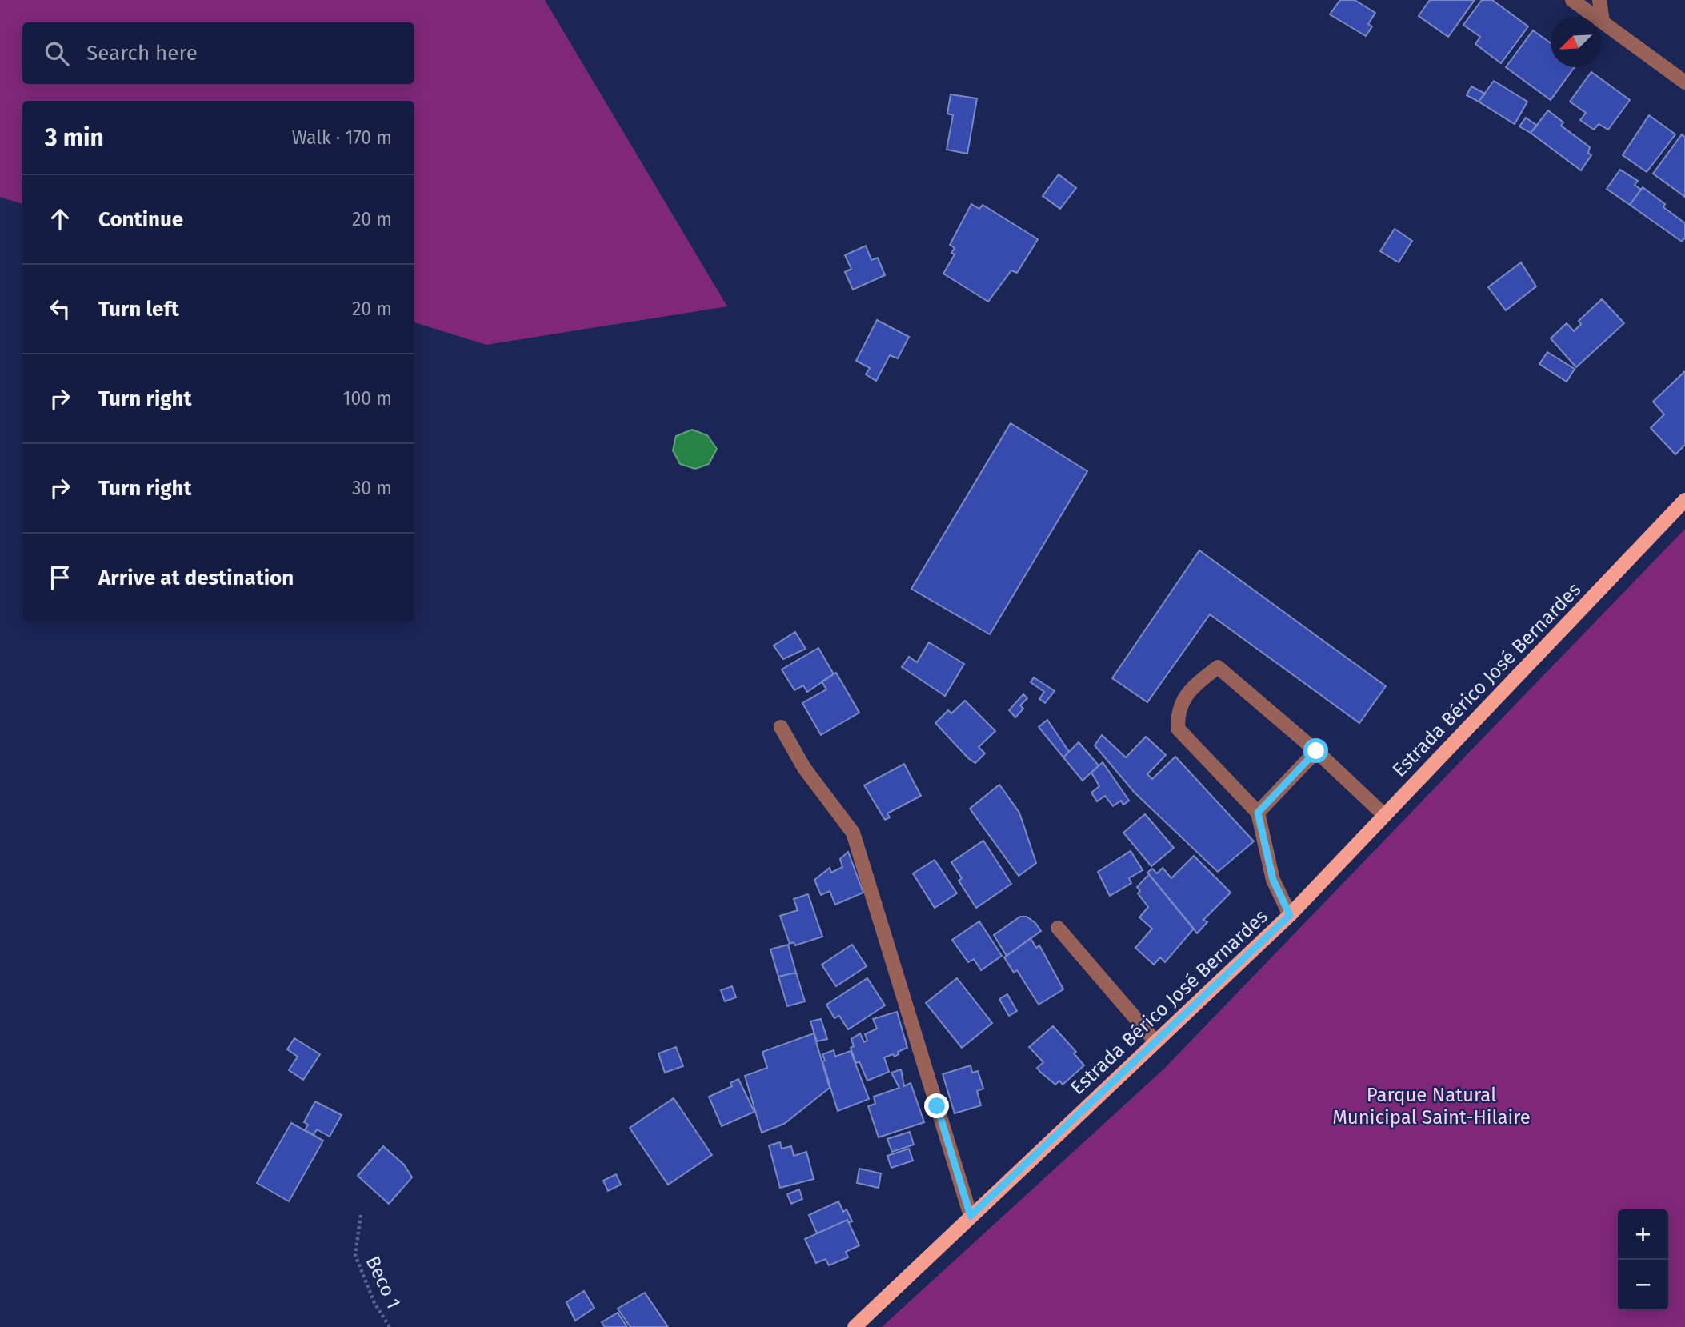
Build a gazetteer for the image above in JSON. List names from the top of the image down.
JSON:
{
  "streets": {
    "main road": ["Estrada Bérico José Bernardes"],
    "path": ["Beco 1"]
  },
  "parks": ["Parque Natural Municipal Saint-Hilaire"],
  "north": "bottom left",
  "page": {
    "search": "Search here",
    "heading": ["3 min", "Walk · 170 m"],
    "list": [
      ["Continue", "20 m"],
      ["Turn left", "20 m"],
      ["Turn right", "100 m"],
      ["Turn right", "30 m"],
      "Arrive at destination"
    ],
    "map_buttons": ["+", "−"]
  }
}
